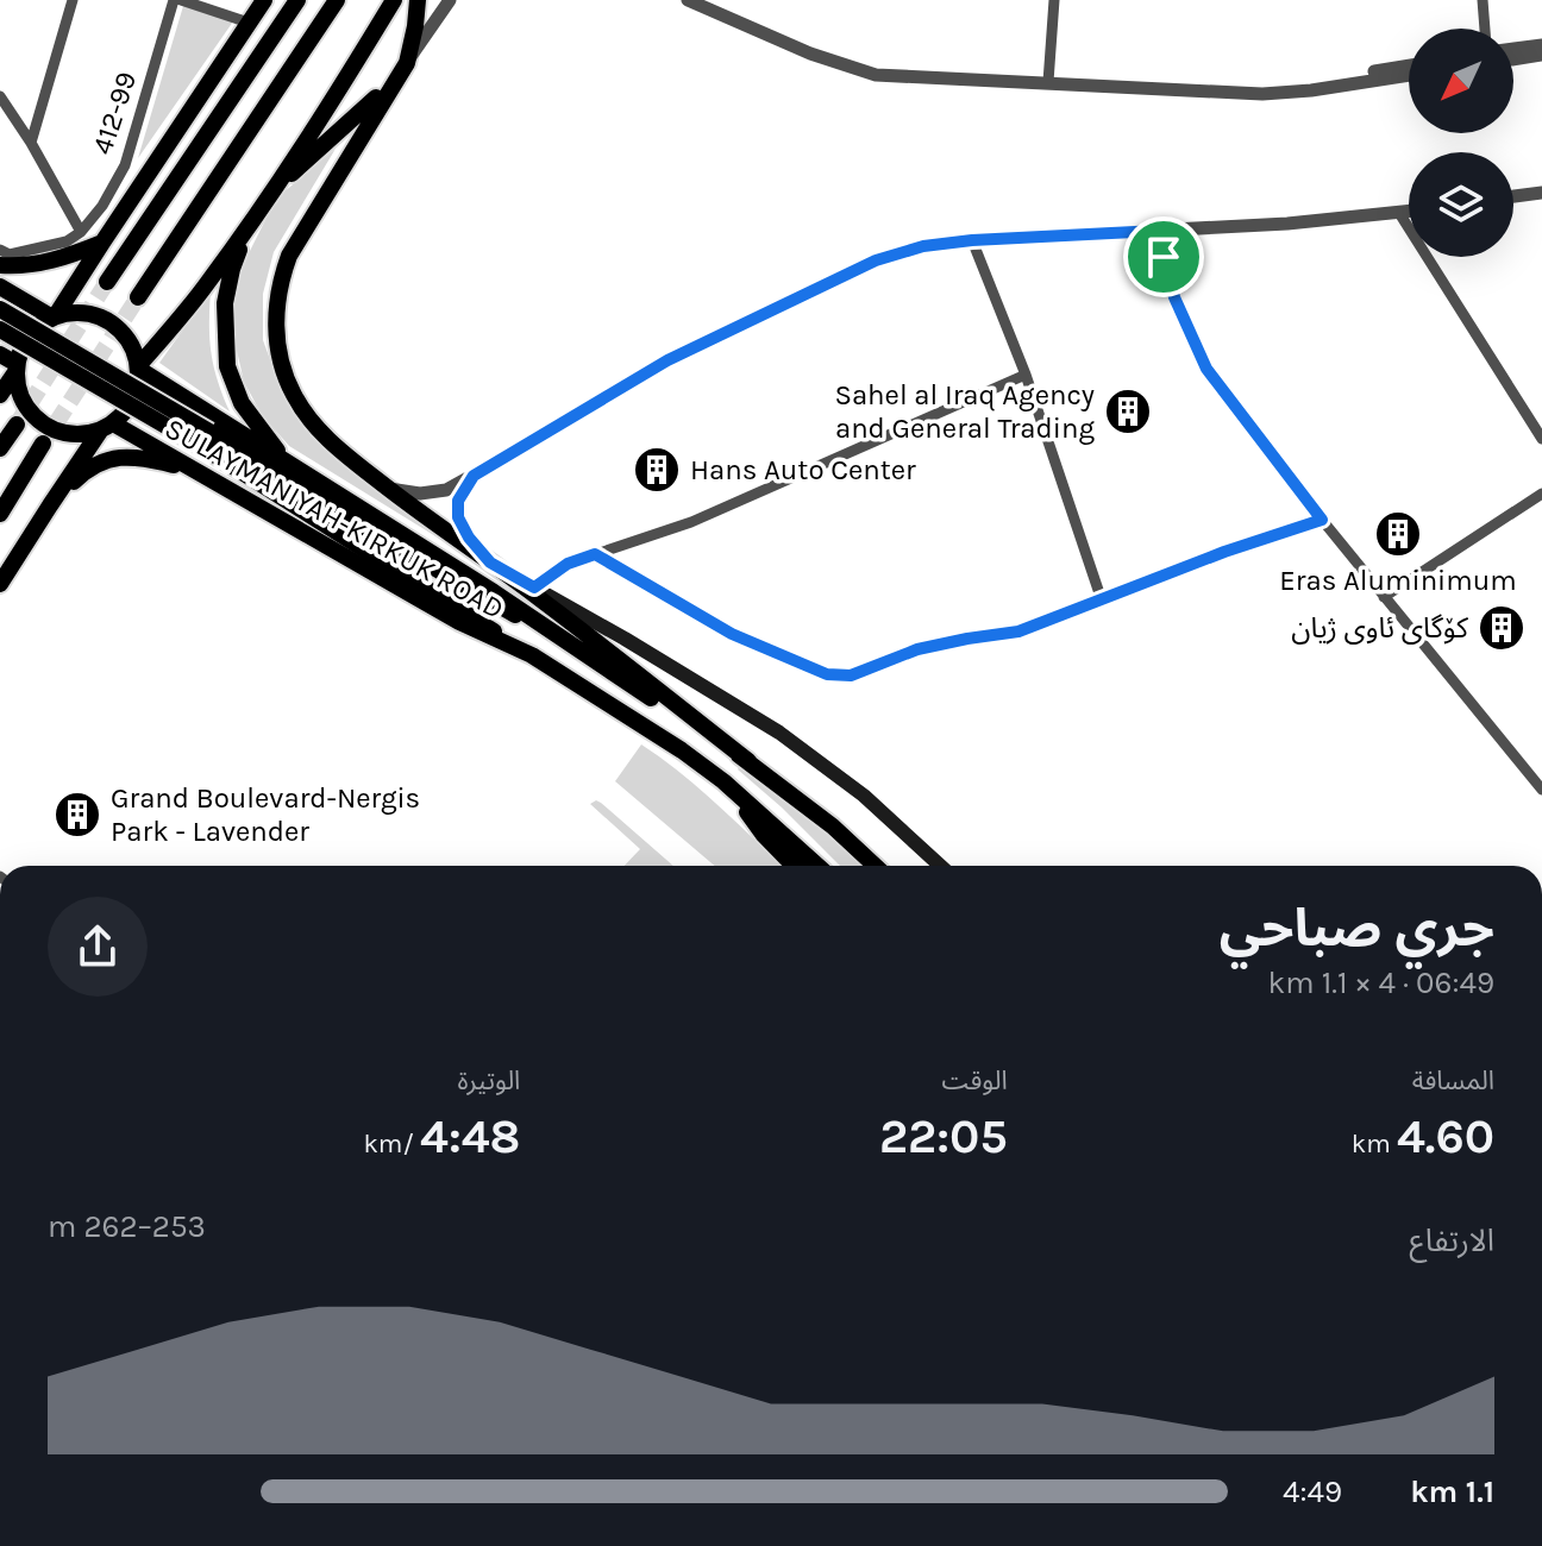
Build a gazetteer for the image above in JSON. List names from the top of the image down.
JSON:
{
  "streets": {
    "main road": ["SULAYMANIYAH-KIRKUK ROAD"],
    "street": ["412-99"]
  },
  "places": {
    "building": [
      "Sahel al Iraq Agency and General Trading",
      "Hans Auto Center",
      "Eras Aluminimum",
      "کۆگای ئاوی ژیان",
      "Grand Boulevard-Nergis Park - Lavender"
    ]
  },
  "north": "bottom left",
  "page": {
    "heading": ["جري صباحي", "06:49 · 4 × 1.1 km"],
    "stats": [
      ["المسافة", "4.60 km"],
      ["الوقت", "22:05"],
      ["الوتيرة", "4:48 /km"]
    ],
    "chart": ["الارتفاع", "253–262 m"],
    "list": [
      {
        "name": "1.1 km",
        "note": "4:49"
      }
    ]
  }
}
